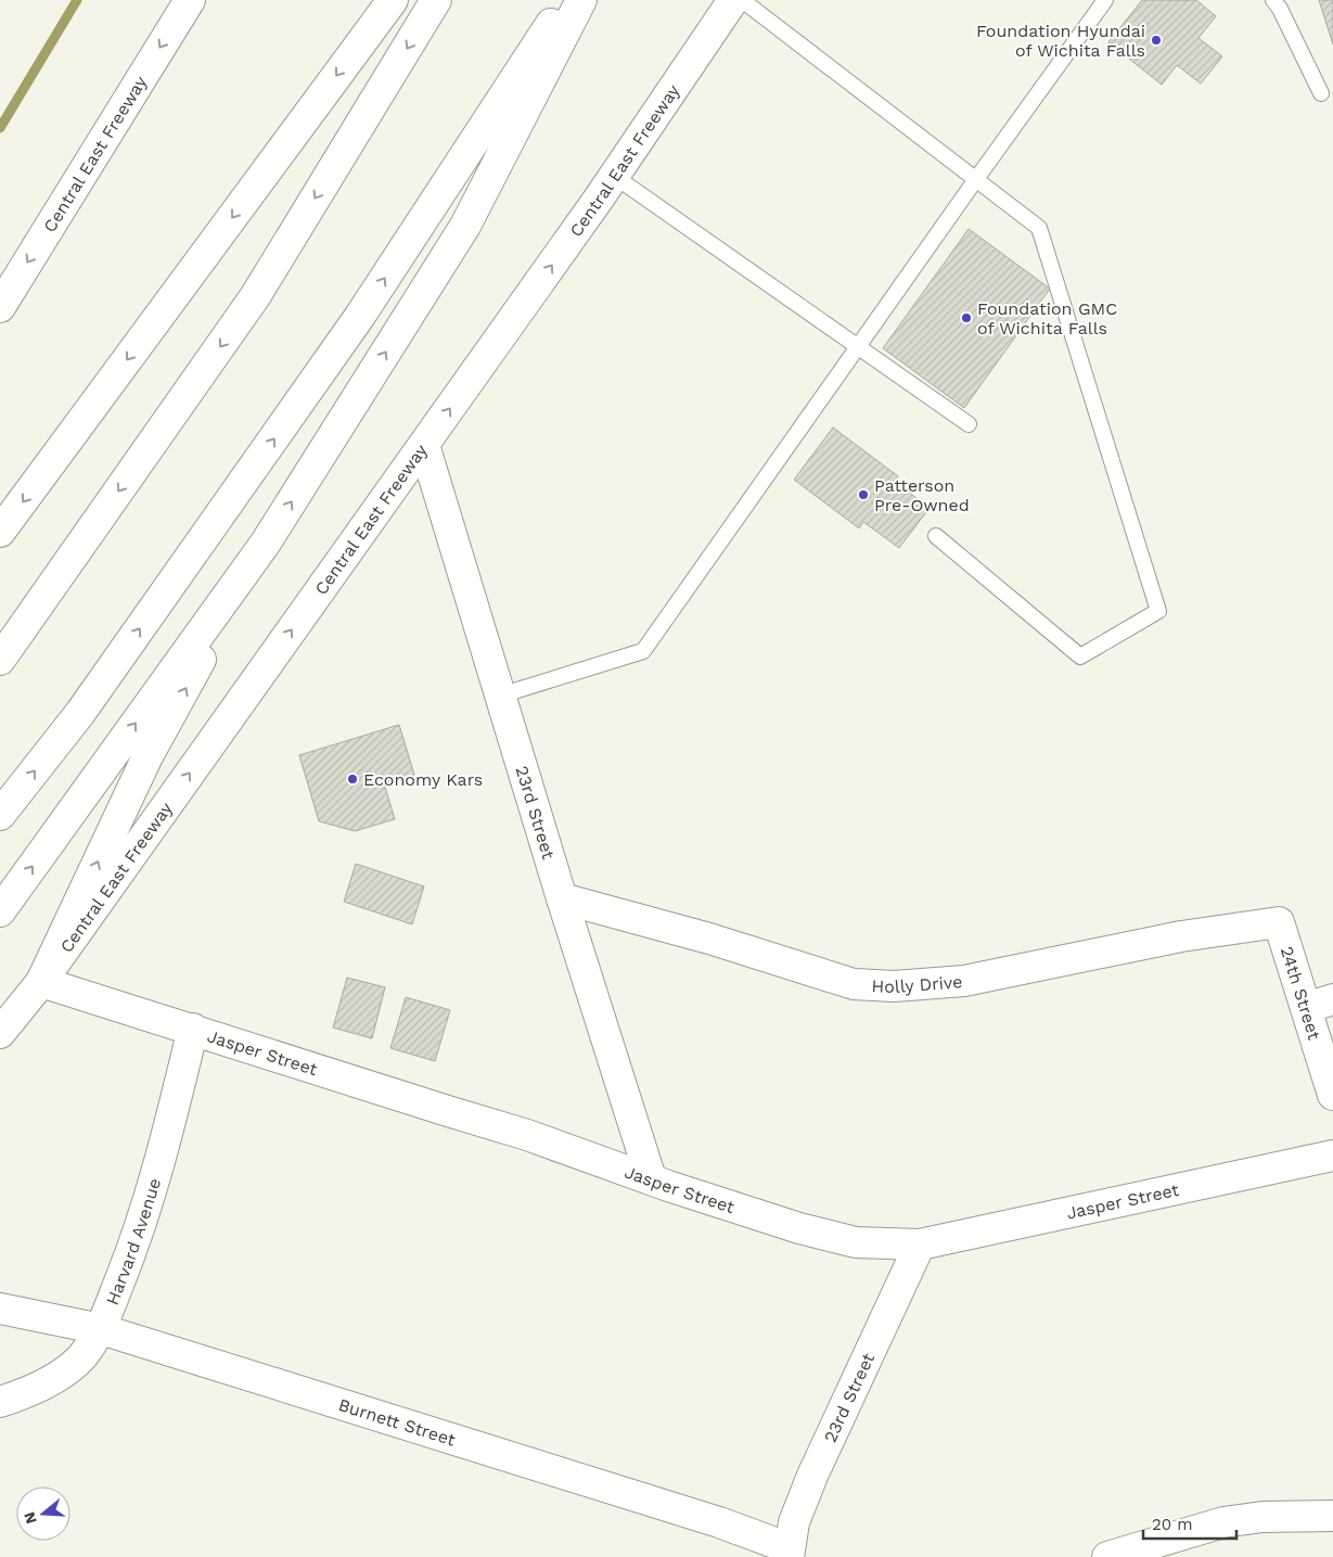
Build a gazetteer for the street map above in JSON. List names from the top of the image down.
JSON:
{
  "streets": {
    "main road": [
      "Central East Freeway",
      "23rd Street",
      "Holly Drive",
      "24th Street",
      "Jasper Street",
      "Harvard Avenue",
      "Burnett Street"
    ]
  },
  "crossings": [
    ["Central East Freeway", "23rd Street"],
    ["Central East Freeway", "Jasper Street"],
    ["23rd Street", "Holly Drive"],
    ["23rd Street", "Jasper Street"],
    ["23rd Street", "Burnett Street"],
    ["Holly Drive", "24th Street"],
    ["Jasper Street", "Harvard Avenue"],
    ["Harvard Avenue", "Burnett Street"]
  ],
  "places": [
    "Foundation Hyundai of Wichita Falls",
    "Foundation GMC of Wichita Falls",
    "Patterson Pre-Owned",
    "Economy Kars"
  ],
  "scale_bar": "20 m",
  "north": "left"
}
